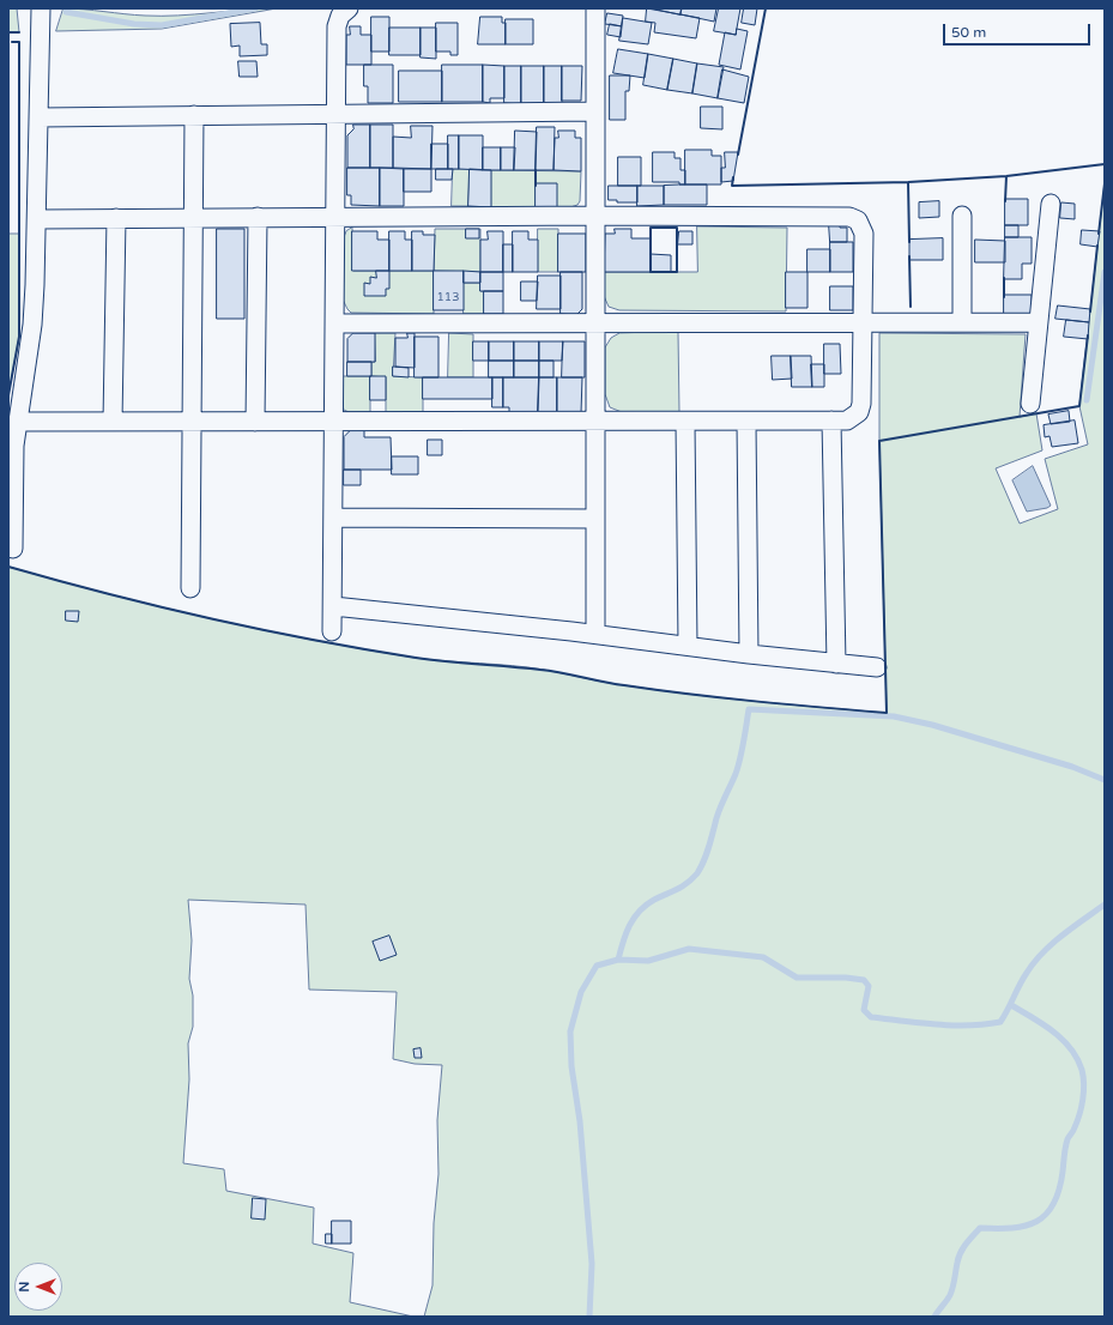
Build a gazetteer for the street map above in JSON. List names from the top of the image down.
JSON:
{
  "house_numbers": ["113"],
  "scale_bar": "50 m",
  "north": "left"
}
